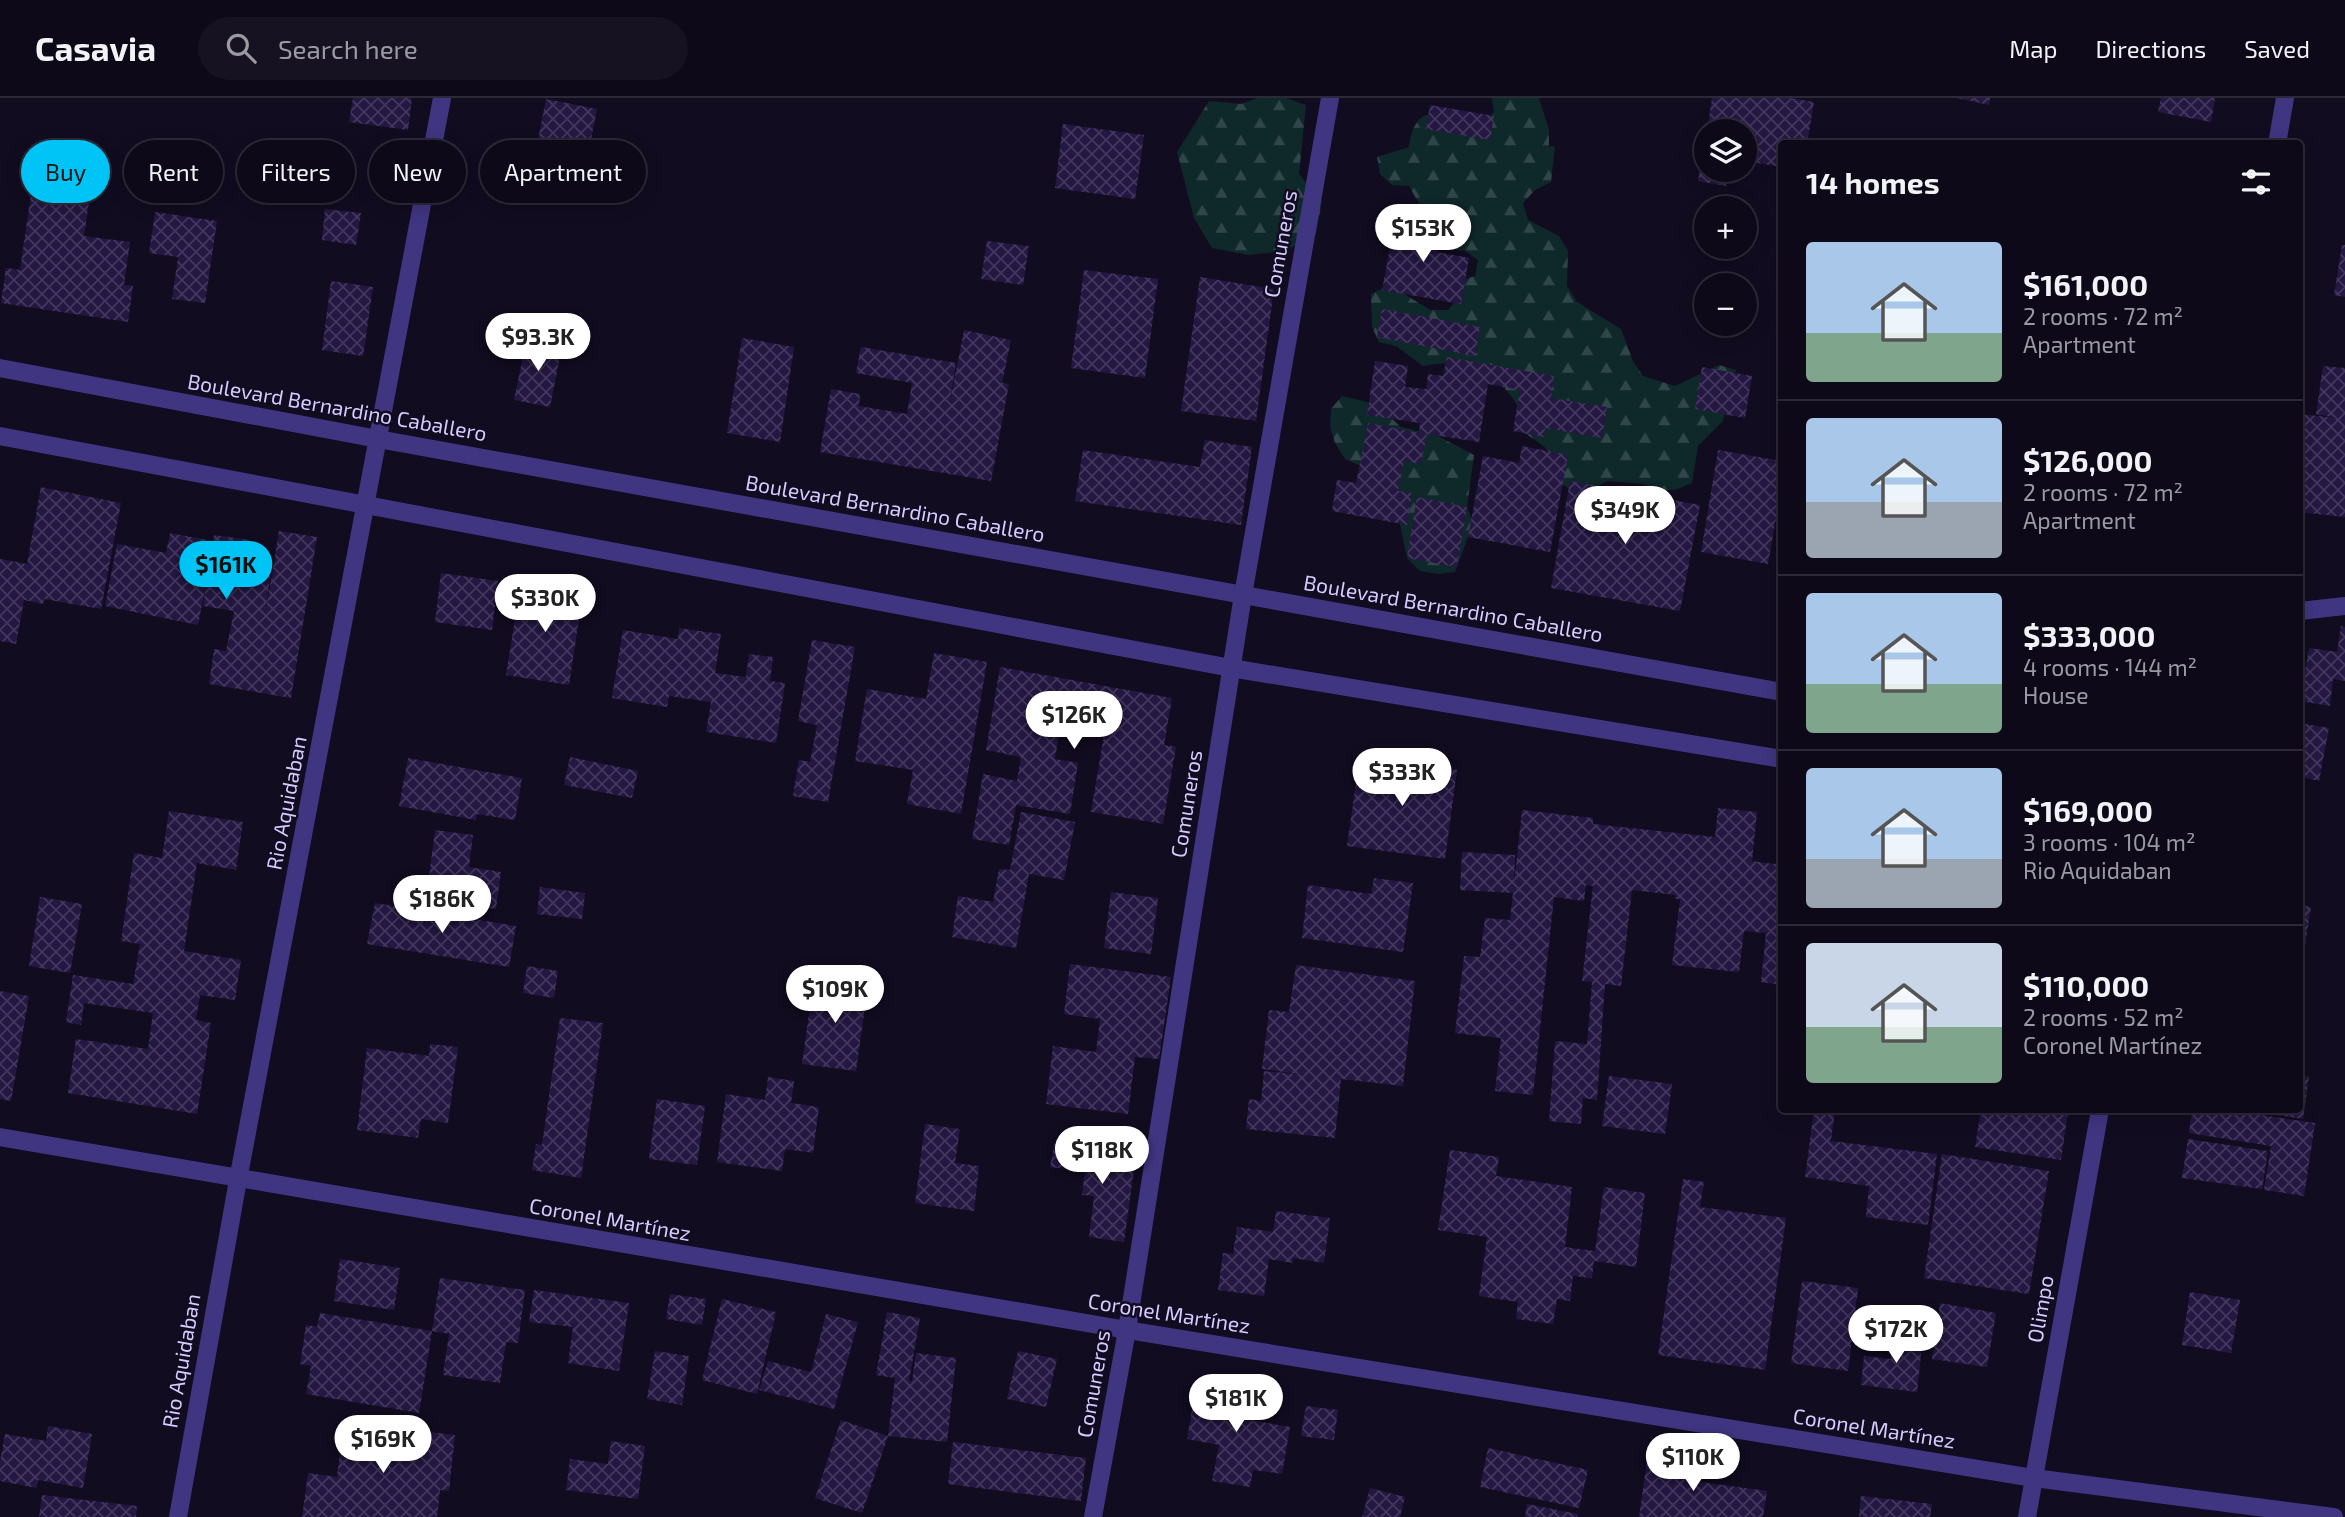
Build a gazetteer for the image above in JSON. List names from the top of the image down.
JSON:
{
  "streets": {
    "street": [
      "Comuneros",
      "Boulevard Bernardino Caballero",
      "Rio Aquidaban",
      "Coronel Martínez",
      "Olimpo"
    ]
  },
  "crossings": [
    ["Comuneros", "Boulevard Bernardino Caballero"],
    ["Comuneros", "Coronel Martínez"],
    ["Boulevard Bernardino Caballero", "Rio Aquidaban"],
    ["Rio Aquidaban", "Coronel Martínez"],
    ["Coronel Martínez", "Olimpo"]
  ],
  "page": {
    "header": "Casavia",
    "search": "Search here",
    "nav": ["Map", "Directions", "Saved"],
    "map_buttons": ["+", "−"],
    "chip": [
      "Buy",
      "Rent",
      "Filters",
      "New",
      "Apartment"
    ],
    "heading": "14 homes",
    "price": [
      "$153K",
      "$93.3K",
      "$349K",
      "$161K",
      "$330K",
      "$126K",
      "$333K",
      "$186K",
      "$109K",
      "$118K",
      "$172K",
      "$181K",
      "$169K",
      "$110K"
    ],
    "list": [
      {
        "name": "$161,000",
        "note": "2 rooms · 72 m² · Apartment"
      },
      {
        "name": "$126,000",
        "note": "2 rooms · 72 m² · Apartment"
      },
      {
        "name": "$333,000",
        "note": "4 rooms · 144 m² · House"
      },
      {
        "name": "$169,000",
        "note": "3 rooms · 104 m² · Rio Aquidaban"
      },
      {
        "name": "$110,000",
        "note": "2 rooms · 52 m² · Coronel Martínez"
      }
    ]
  }
}
